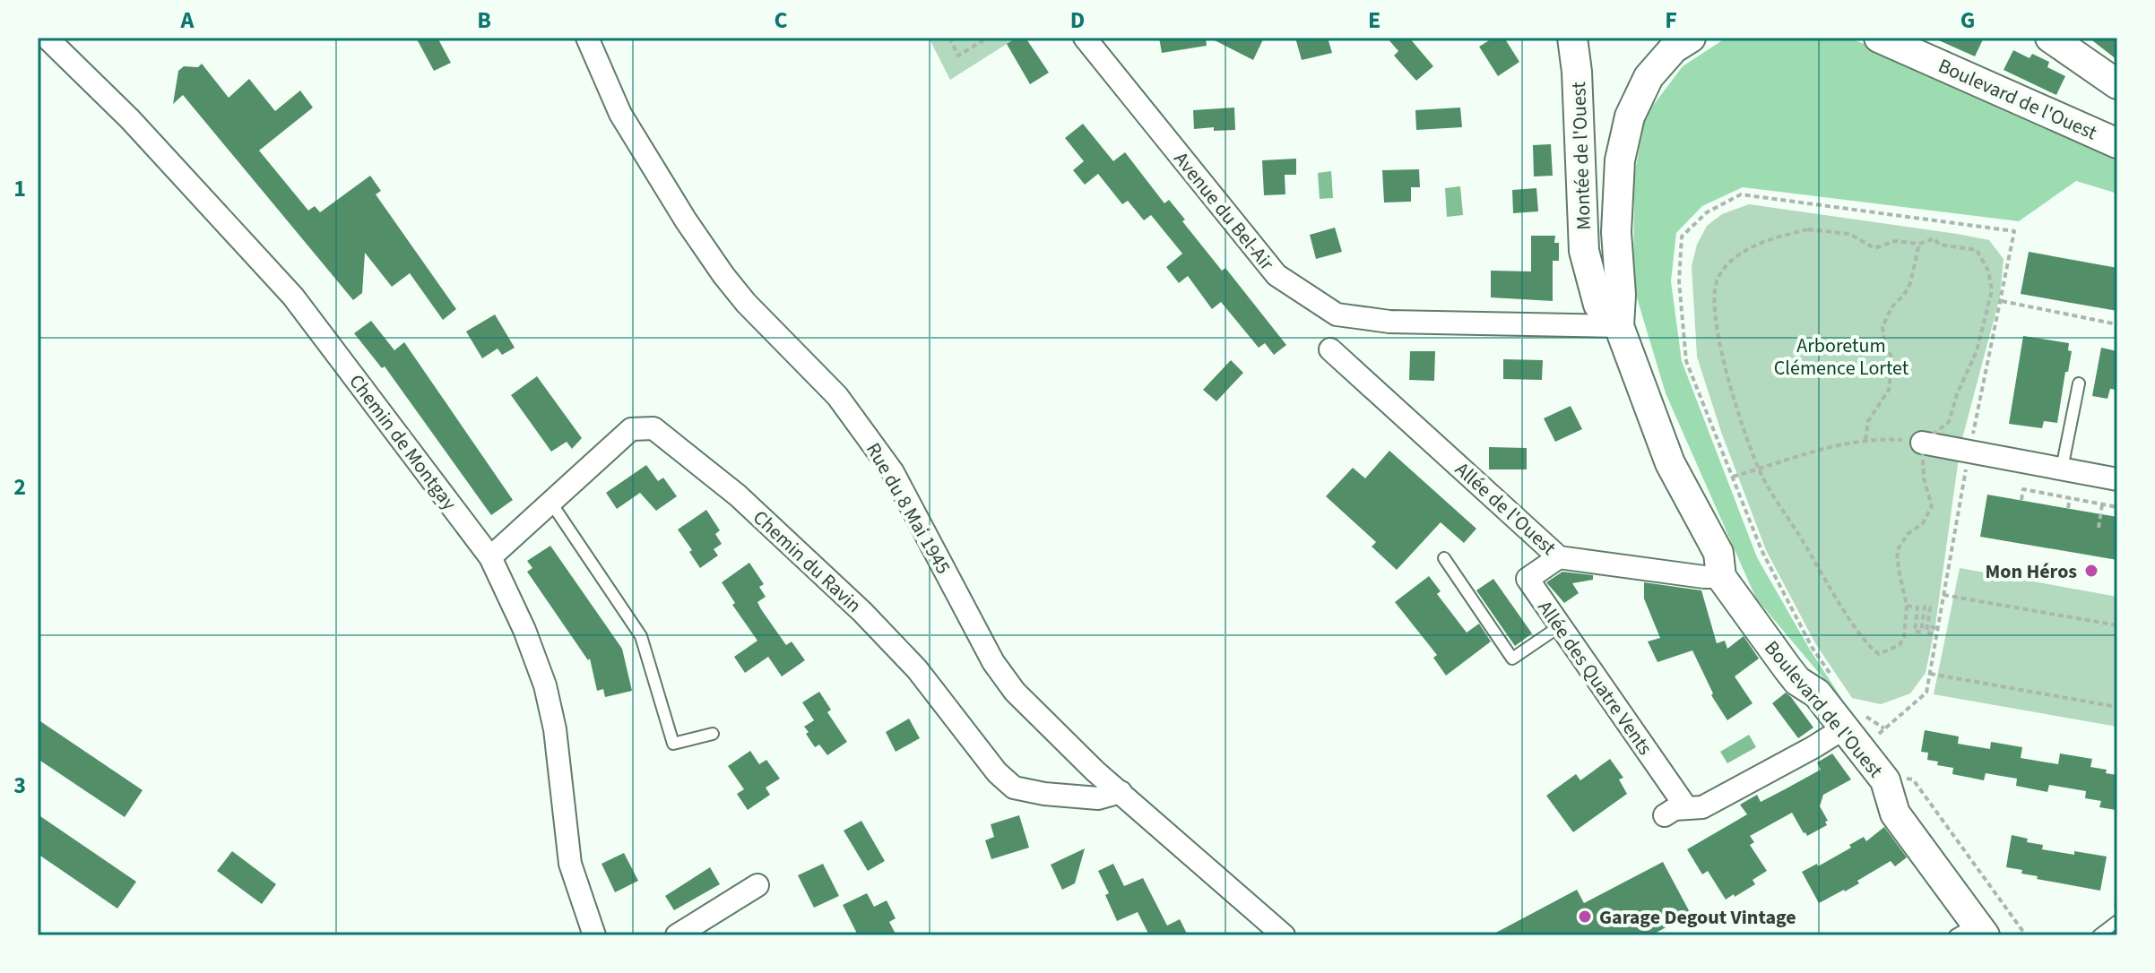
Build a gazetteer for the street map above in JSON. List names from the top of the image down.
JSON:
{
  "streets": {
    "street": [
      "Boulevard de l'Ouest",
      "Montée de l'Ouest",
      "Avenue du Bel-Air",
      "Chemin de Montgay",
      "Rue du 8 Mai 1945",
      "Allée de l'Ouest",
      "Chemin du Ravin",
      "Allée des Quatre Vents"
    ]
  },
  "crossings": [
    ["Boulevard de l'Ouest", "Montée de l'Ouest"],
    ["Boulevard de l'Ouest", "Avenue du Bel-Air"],
    ["Boulevard de l'Ouest", "Allée de l'Ouest"],
    ["Montée de l'Ouest", "Avenue du Bel-Air"],
    ["Chemin de Montgay", "Chemin du Ravin"],
    ["Rue du 8 Mai 1945", "Chemin du Ravin"],
    ["Allée de l'Ouest", "Allée des Quatre Vents"]
  ],
  "parks": ["Arboretum Clémence Lortet"],
  "places": ["Mon Héros", "Garage Degout Vintage"],
  "grid": {
    "columns": [
      "A",
      "B",
      "C",
      "D",
      "E",
      "F",
      "G"
    ],
    "rows": ["1", "2", "3"]
  }
}
